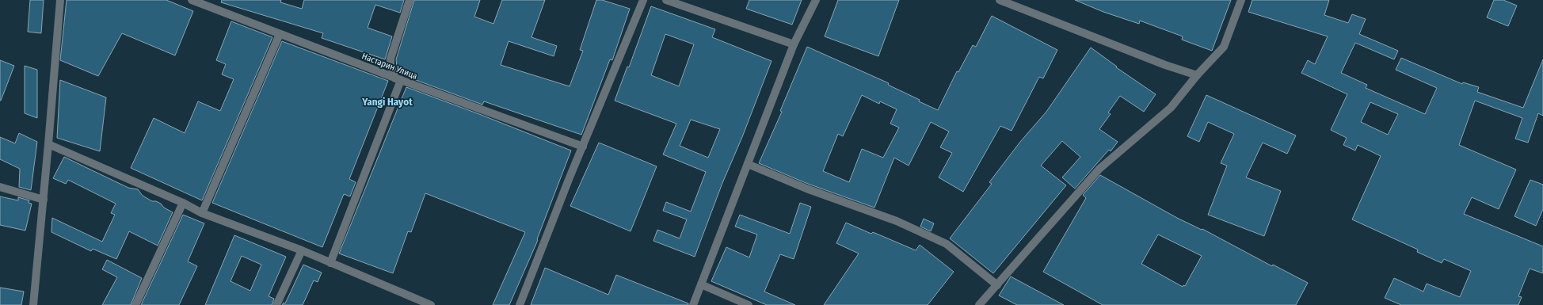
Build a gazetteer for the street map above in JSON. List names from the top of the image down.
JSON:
{
  "streets": {
    "street": ["Настарин Улица"]
  },
  "districts": ["Yangi Hayot"]
}
